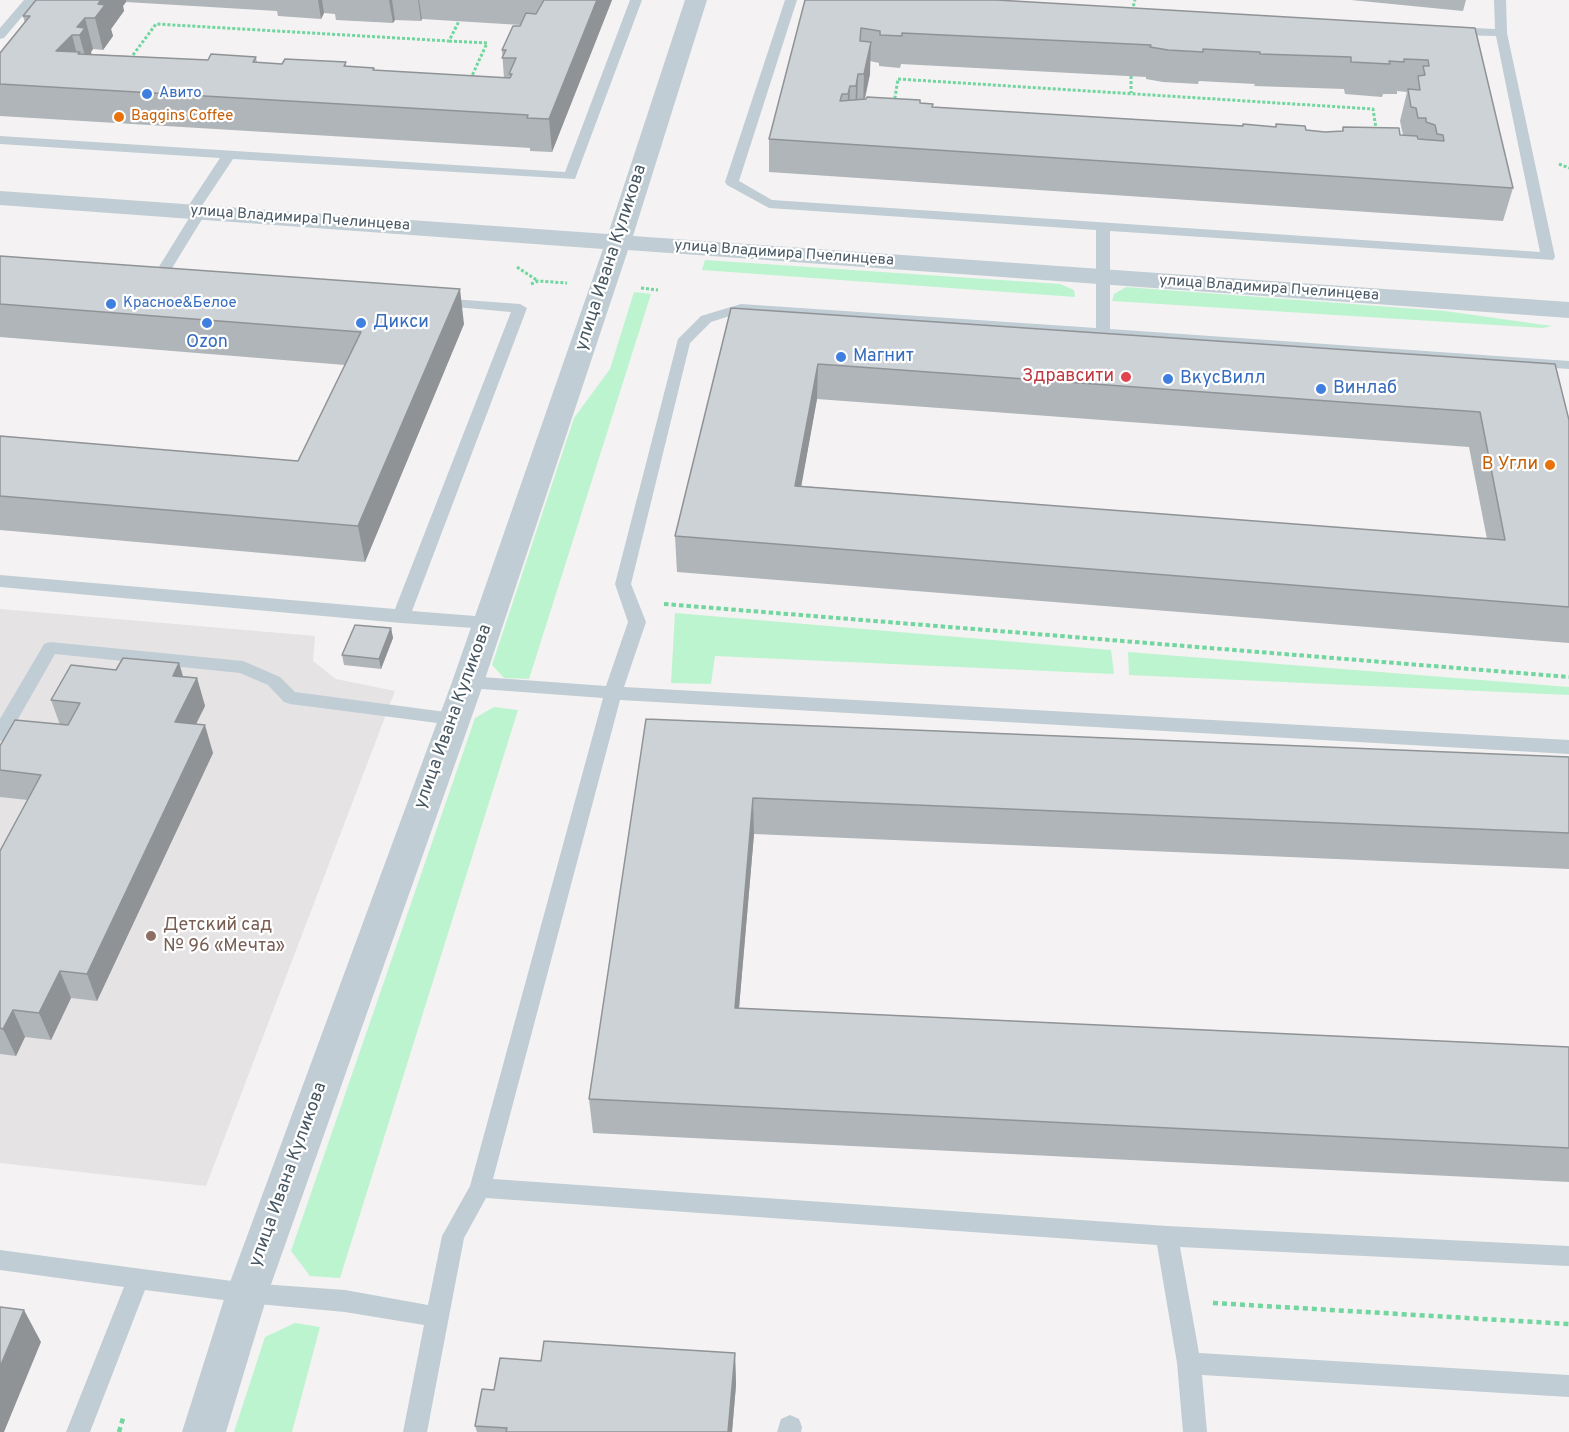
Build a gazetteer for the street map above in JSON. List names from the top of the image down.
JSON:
{
  "streets": {
    "street": ["улица Владимира Пчелинцева", "улица Ивана Куликова"]
  },
  "crossings": [
    ["улица Владимира Пчелинцева", "улица Ивана Куликова"]
  ],
  "places": [
    "Авито",
    "Baggins Coffee",
    "Красное&Белое",
    "Ozon",
    "Дикси",
    "Магнит",
    "Здравсити",
    "ВкусВилл",
    "Винлаб",
    "В Угли",
    "Детский сад № 96 «Мечта»"
  ]
}
